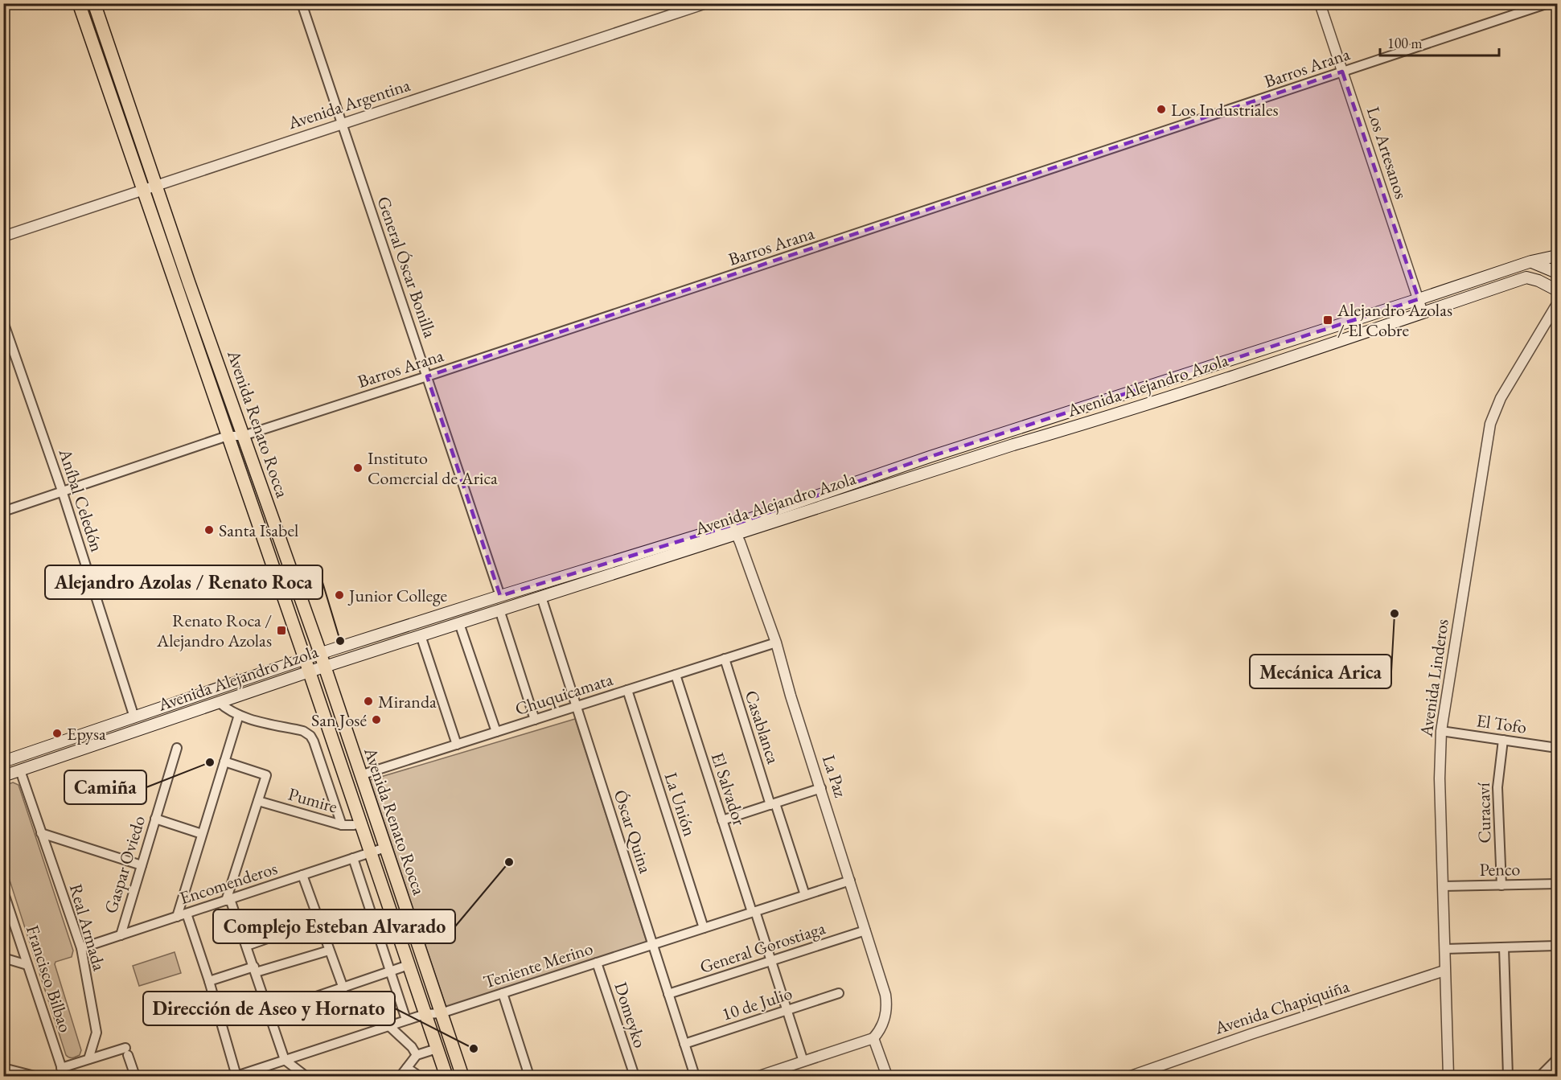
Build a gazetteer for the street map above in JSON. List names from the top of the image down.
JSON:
{
  "streets": {
    "main road": ["Avenida Alejandro Azola", "Avenida Renato Rocca"],
    "street": [
      "Barros Arana",
      "Avenida Argentina",
      "Los Artesanos",
      "General Óscar Bonilla",
      "Aníbal Celedón",
      "Avenida Linderos",
      "Chuquicamata",
      "El Tofo",
      "Casablanca",
      "La Paz",
      "El Salvador",
      "Pumire",
      "La Unión",
      "Curacaví",
      "Óscar Quina",
      "Gaspar Oviedo",
      "Penco",
      "Encomenderos",
      "Real Armada",
      "General Gorostiaga",
      "Teniente Merino",
      "Francisco Bilbao",
      "10 de Julio",
      "Avenida Chapiquiña",
      "Domeyko"
    ]
  },
  "crossings": [
    ["Barros Arana", "Los Artesanos"],
    ["Barros Arana", "General Óscar Bonilla"],
    ["Barros Arana", "Avenida Renato Rocca"],
    ["Barros Arana", "Aníbal Celedón"],
    ["Avenida Argentina", "General Óscar Bonilla"],
    ["Avenida Argentina", "Avenida Renato Rocca"],
    ["Los Artesanos", "Avenida Alejandro Azola"],
    ["General Óscar Bonilla", "Avenida Alejandro Azola"],
    ["Avenida Alejandro Azola", "Avenida Renato Rocca"],
    ["Avenida Alejandro Azola", "Aníbal Celedón"],
    ["Avenida Alejandro Azola", "La Paz"],
    ["Avenida Alejandro Azola", "Óscar Quina"],
    ["Avenida Alejandro Azola", "Real Armada"],
    ["Avenida Renato Rocca", "Chuquicamata"],
    ["Avenida Renato Rocca", "Pumire"],
    ["Avenida Renato Rocca", "Encomenderos"],
    ["Avenida Renato Rocca", "Teniente Merino"],
    ["Avenida Linderos", "El Tofo"],
    ["Avenida Linderos", "Penco"],
    ["Avenida Linderos", "Avenida Chapiquiña"],
    ["Chuquicamata", "Casablanca"],
    ["Chuquicamata", "La Paz"],
    ["Chuquicamata", "El Salvador"],
    ["Chuquicamata", "La Unión"],
    ["Chuquicamata", "Óscar Quina"],
    ["El Tofo", "Curacaví"],
    ["Casablanca", "Teniente Merino"],
    ["La Paz", "General Gorostiaga"],
    ["La Paz", "Teniente Merino"],
    ["El Salvador", "General Gorostiaga"],
    ["El Salvador", "Teniente Merino"],
    ["El Salvador", "10 de Julio"],
    ["La Unión", "Teniente Merino"],
    ["Curacaví", "Penco"],
    ["Óscar Quina", "General Gorostiaga"],
    ["Óscar Quina", "Teniente Merino"],
    ["Óscar Quina", "10 de Julio"],
    ["Gaspar Oviedo", "Encomenderos"],
    ["Encomenderos", "Real Armada"],
    ["Teniente Merino", "Domeyko"]
  ],
  "places": {
    "other": [
      "Los Industriales",
      "Instituto Comercial de Arica",
      "Santa Isabel",
      "Junior College",
      "Mecánica Arica",
      "Alejandro Azolas / Renato Roca",
      "Miranda",
      "San José",
      "Epysa",
      "Camiña",
      "Complejo Esteban Alvarado",
      "Dirección de Aseo y Hornato"
    ],
    "transit": ["Alejandro Azolas / El Cobre", "Renato Roca / Alejandro Azolas"]
  },
  "scale_bar": "100 m"
}
